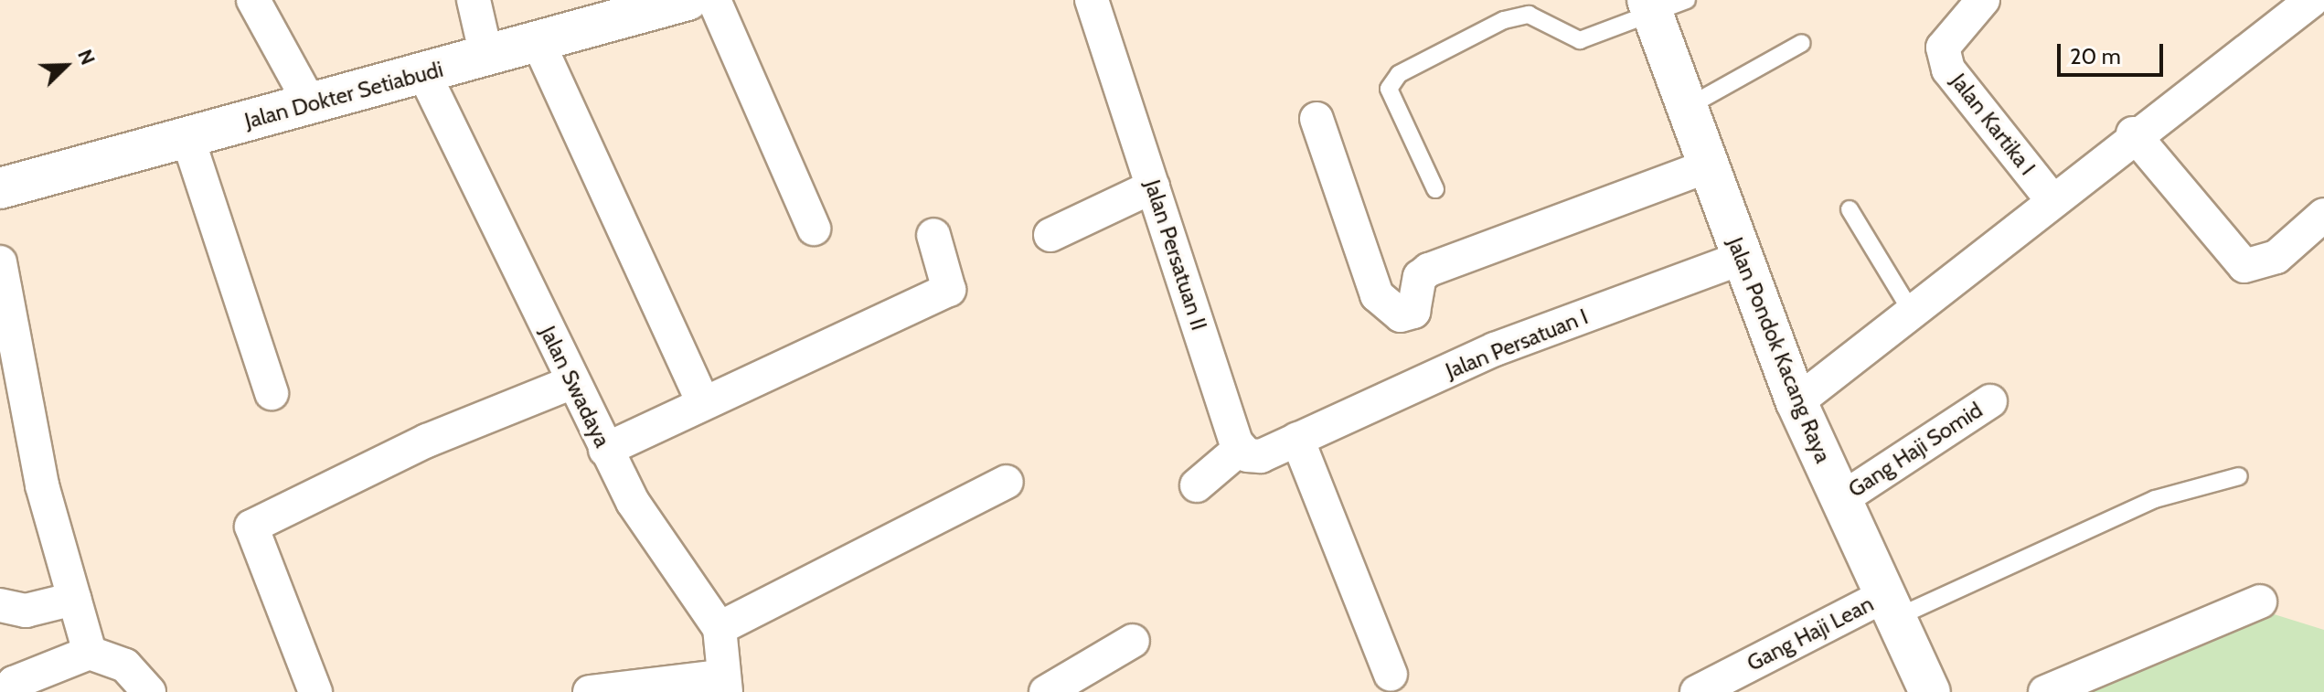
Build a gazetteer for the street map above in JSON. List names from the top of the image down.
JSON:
{
  "streets": {
    "street": [
      "Jalan Dokter Setiabudi",
      "Jalan Kartika I",
      "Jalan Persatuan II",
      "Jalan Persatuan I",
      "Jalan Pondok Kacang Raya",
      "Jalan Swadaya",
      "Gang Haji Somid",
      "Gang Haji Lean"
    ]
  },
  "crossings": [
    ["Jalan Dokter Setiabudi", "Jalan Swadaya"],
    ["Jalan Persatuan I", "Jalan Pondok Kacang Raya"],
    ["Jalan Pondok Kacang Raya", "Gang Haji Somid"],
    ["Jalan Pondok Kacang Raya", "Gang Haji Lean"]
  ],
  "scale_bar": "20 m",
  "north": "top right"
}
